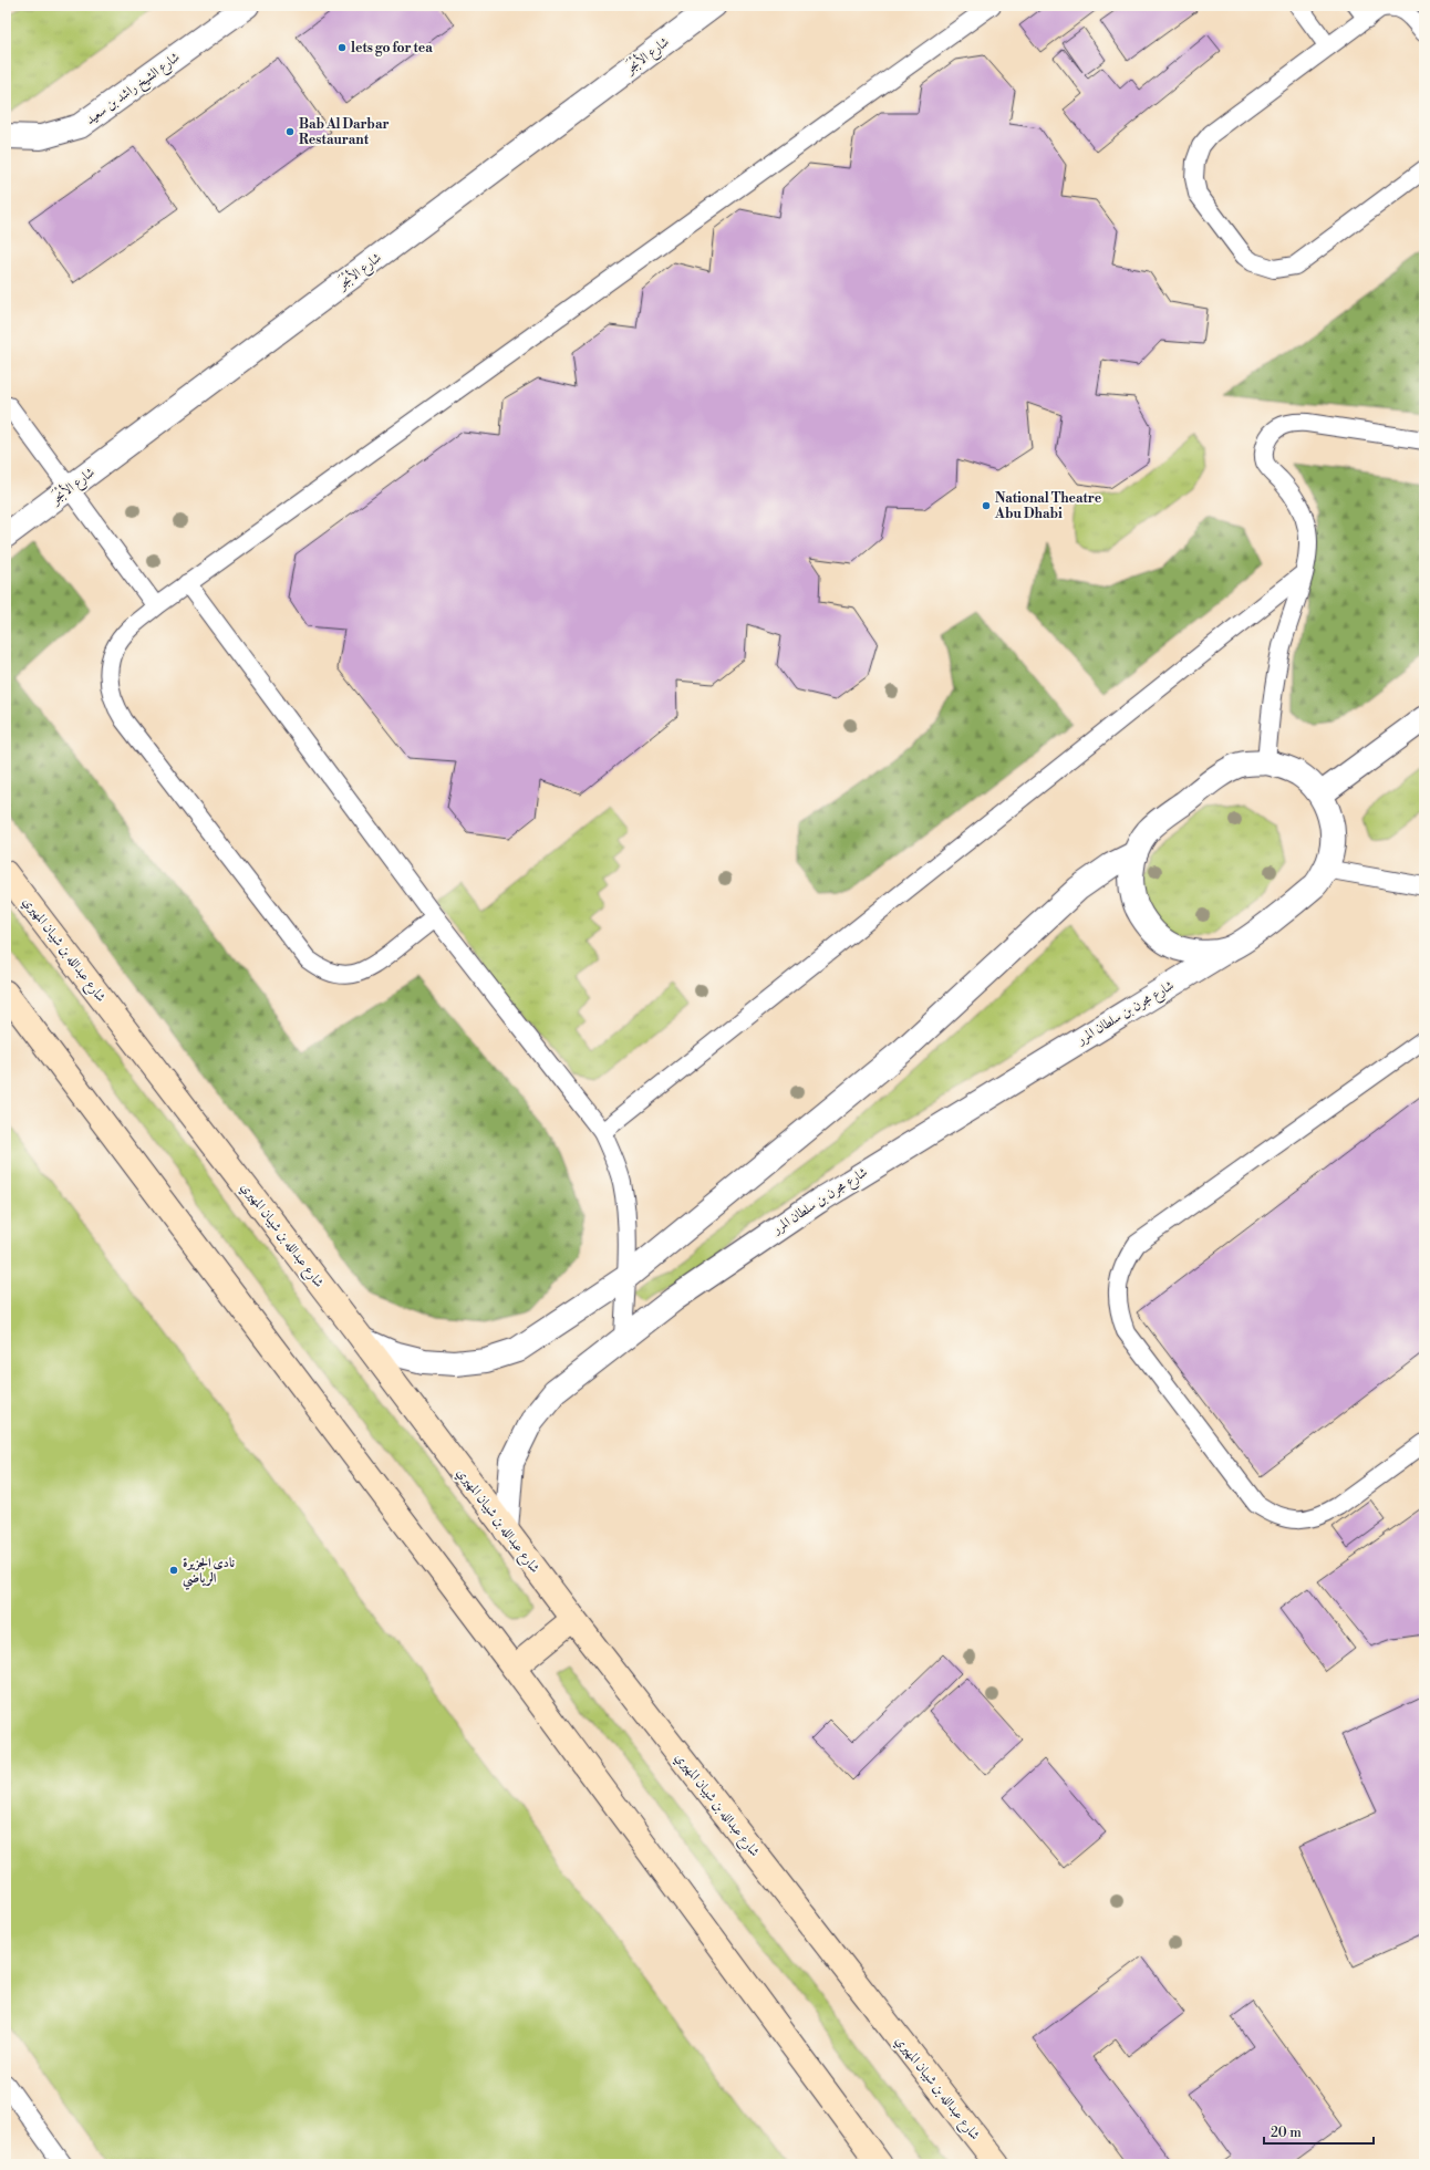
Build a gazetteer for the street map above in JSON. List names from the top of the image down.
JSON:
{
  "streets": {
    "street": [
      "شارع الأبْجَر",
      "شارع الشيخ راشد بن سعيد",
      "شارع عبدالله بن شيبان المهيري",
      "شارع مجرن بن سلطان المرر"
    ]
  },
  "crossings": [
    ["شارع عبدالله بن شيبان المهيري", "شارع مجرن بن سلطان المرر"]
  ],
  "places": [
    "lets go for tea",
    "Bab Al Darbar Restaurant",
    "National Theatre Abu Dhabi",
    "نادى الجزيرة الرياضي"
  ],
  "scale_bar": "20 m"
}
